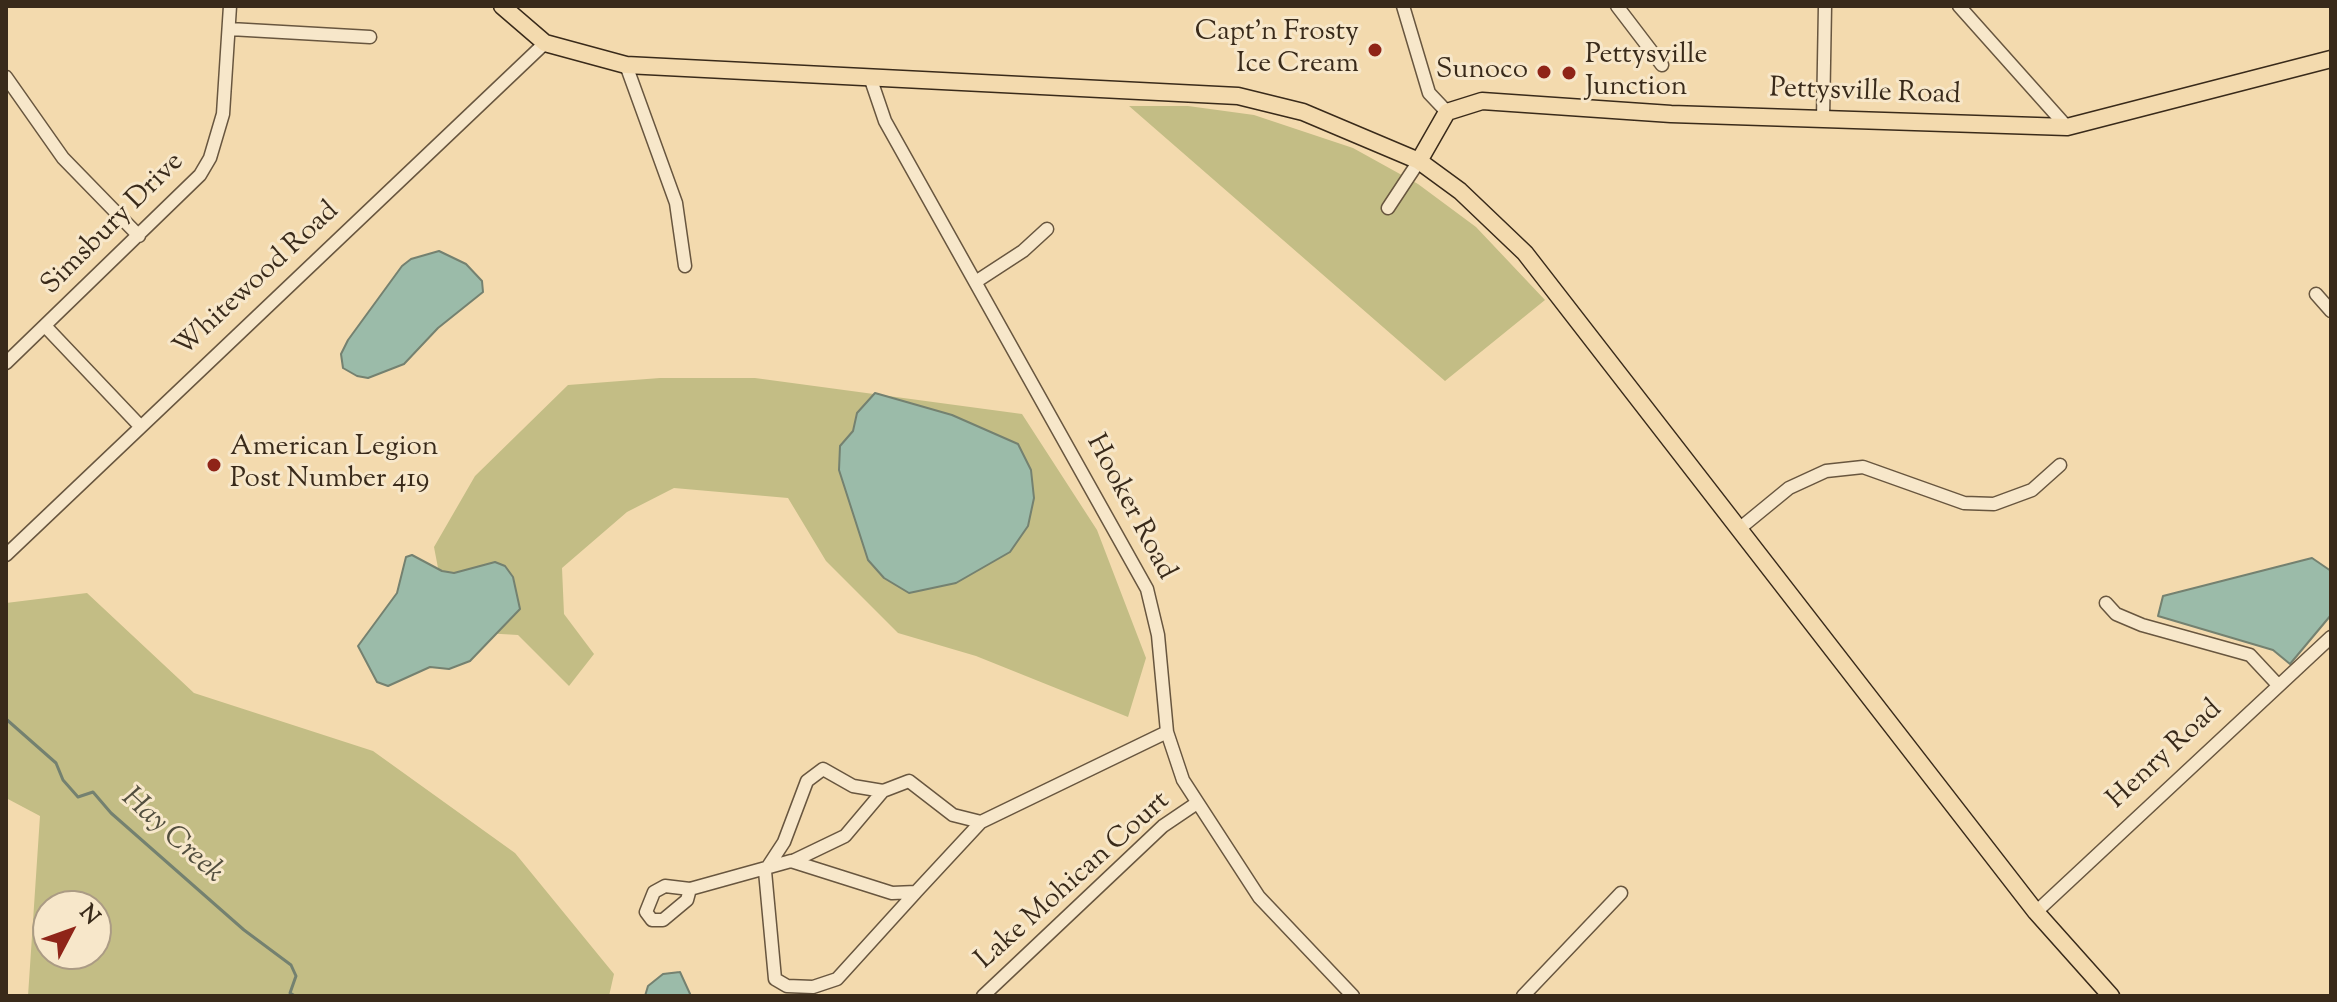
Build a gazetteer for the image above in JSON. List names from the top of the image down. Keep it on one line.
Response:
{"streets":{"main road":["Pettysville Road"],"street":["Simsbury Drive","Whitewood Road","Hooker Road","Henry Road","Lake Mohican Court"]},"crossings":[["Hooker Road","Lake Mohican Court"]],"water":["Hay Creek"],"places":["Capt'n Frosty Ice Cream","Sunoco","Pettysville Junction","American Legion Post Number 419"],"north":"top right"}
